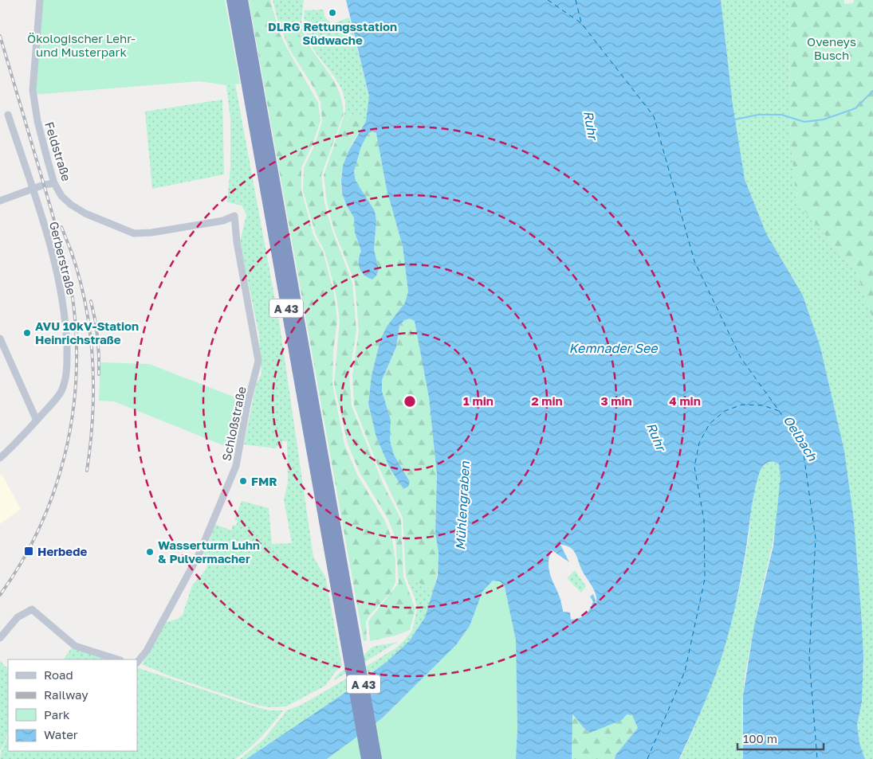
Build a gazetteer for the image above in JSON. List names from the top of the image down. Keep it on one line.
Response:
{"streets":{"highway":["A 43"],"street":["Feldstraße","Gerberstraße","Schloßstraße"]},"crossings":[["Feldstraße","Schloßstraße"]],"water":["Ruhr","Kemnader See","Oelbach","Mühlengraben"],"parks":["Ökologischer Lehr- und Musterpark","Oveneys Busch"],"places":{"other":["DLRG Rettungsstation Südwache","AVU 10kV-Station Heinrichstraße","FMR","Wasserturm Luhn & Pulvermacher"],"transit":["Herbede"]},"legend":["Road","Railway","Park","Water"],"scale_bar":"100 m","rings":["1 min","2 min","3 min","4 min"]}
